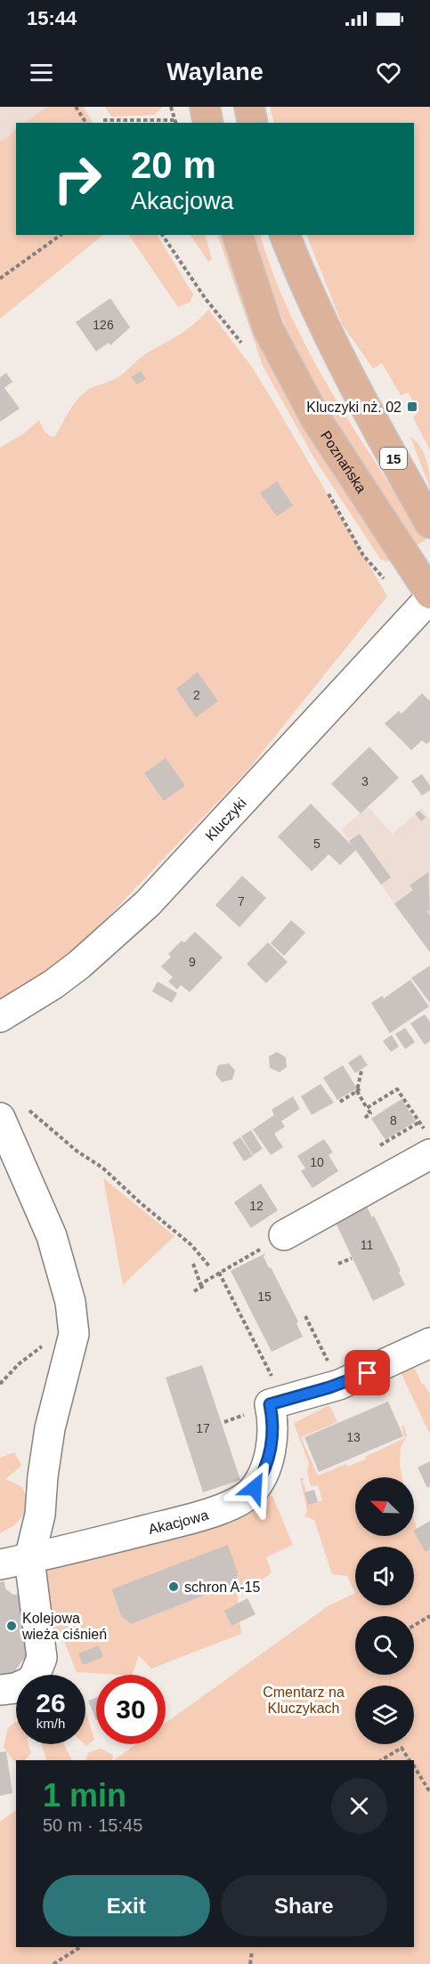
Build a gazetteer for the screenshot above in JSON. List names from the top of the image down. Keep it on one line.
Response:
{"streets":{"main road":["15","Poznańska"],"street":["Kluczyki","Akacjowa"]},"parks":["Cmentarz na Kluczykach"],"places":{"transit":["Kluczyki nż. 02"],"other":["schron A-15","Kolejowa wieża ciśnień"]},"house_numbers":["126","2","3","5","7","9","8","10","12","11","15","17","13"],"north":"top left","page":{"status":"15:44","header":"Waylane","turn":["20 m","Akacjowa"],"speed":"26 km/h","limit":"30","heading":["1 min","50 m · 15:45"],"buttons":["Exit","Share"]}}
